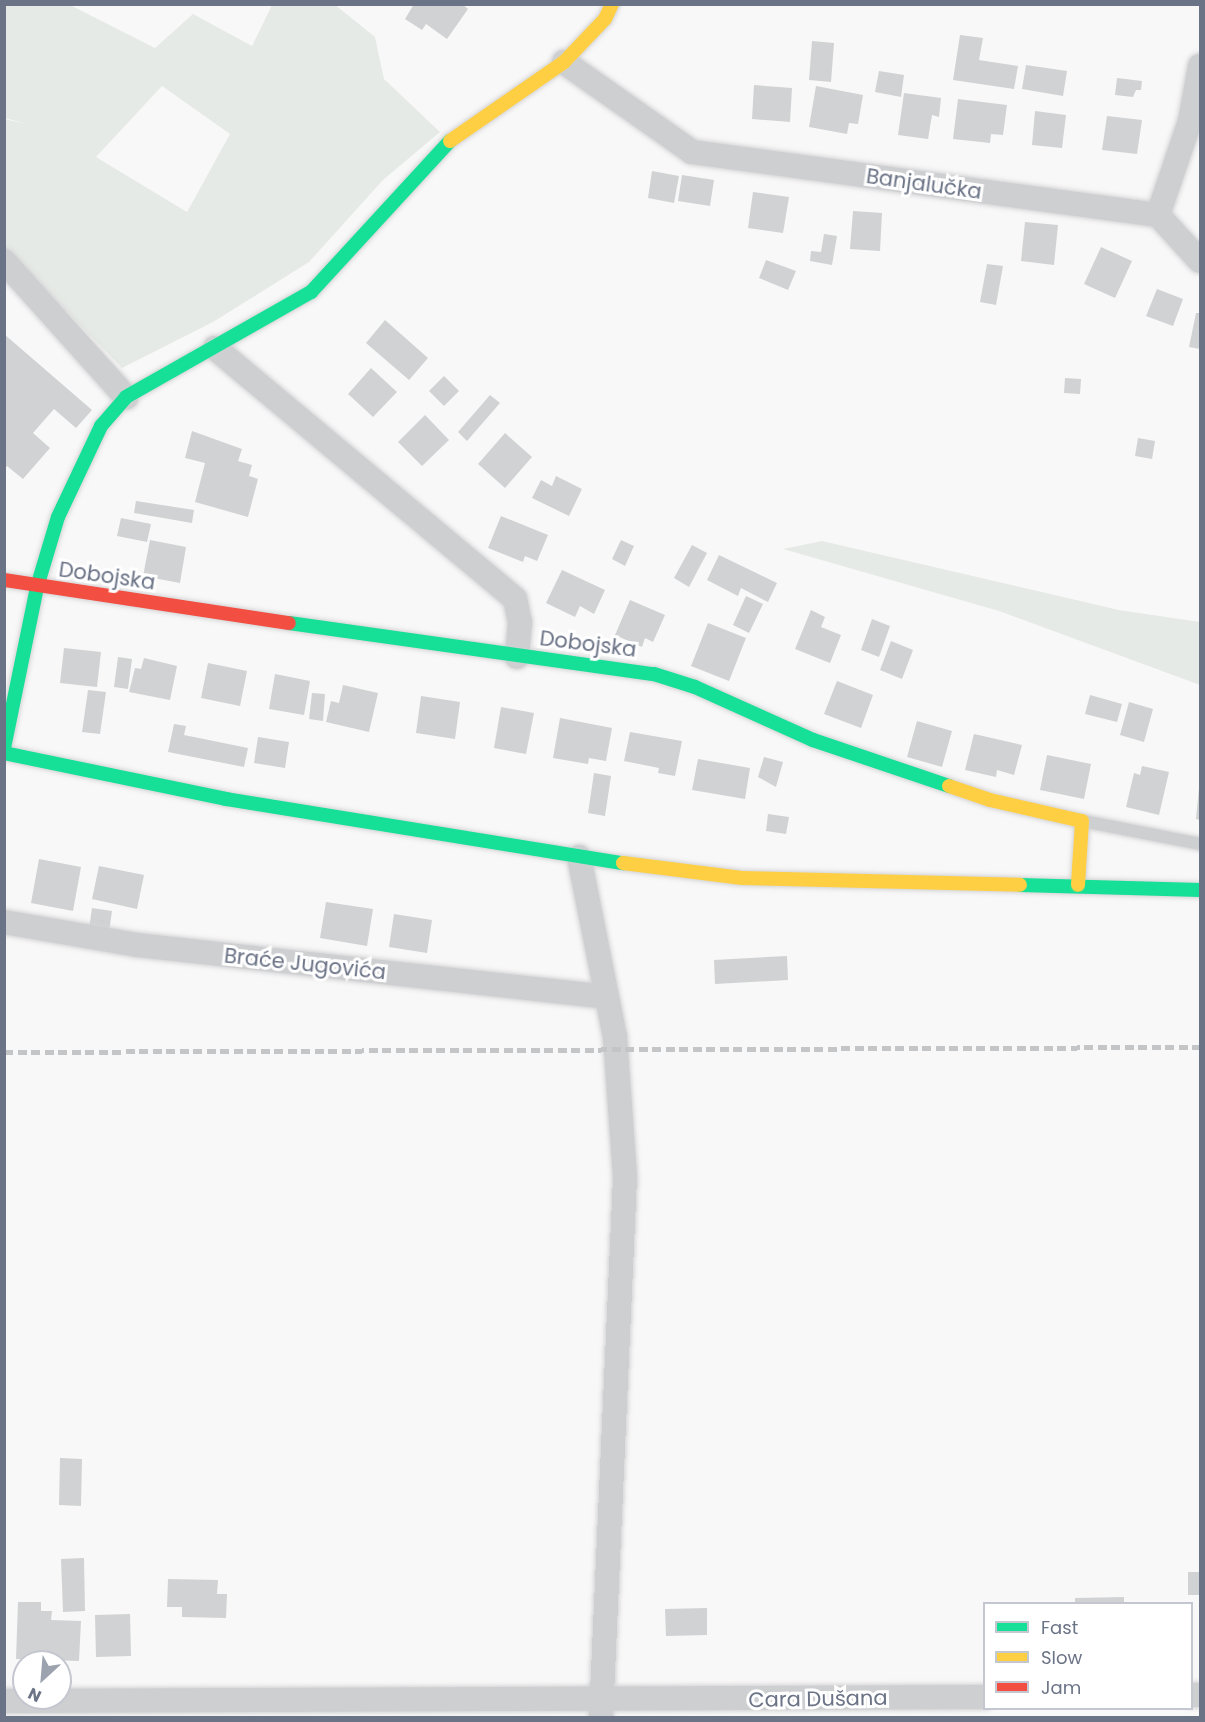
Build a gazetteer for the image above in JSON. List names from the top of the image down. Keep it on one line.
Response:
{"streets":{"street":["Banjalučka","Dobojska","Braće Jugovića","Cara Dušana"]},"legend":["Fast","Slow","Jam"],"north":"bottom left"}
